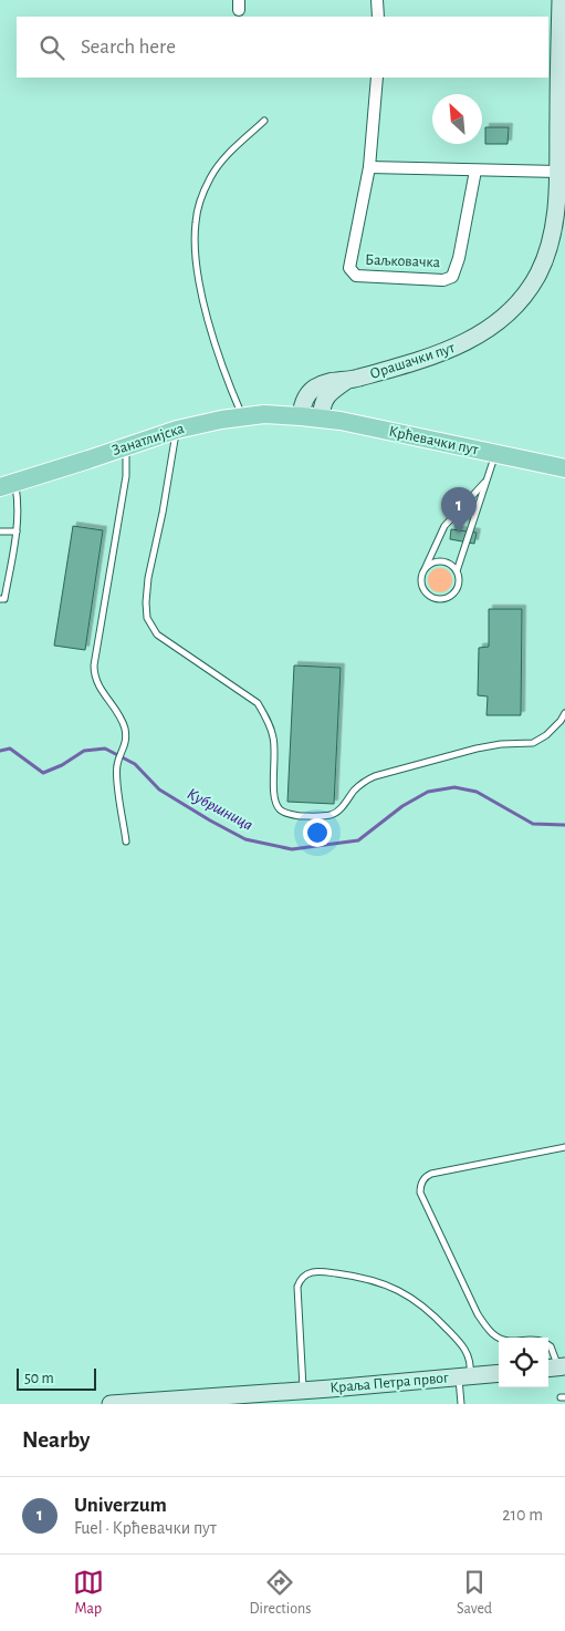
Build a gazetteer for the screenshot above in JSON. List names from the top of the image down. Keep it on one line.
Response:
{"streets":{"main road":["Орашачки пут","Занатлијска","Крћевачки пут","Краља Петра првог"],"street":["Баљковачка"]},"crossings":[["Орашачки пут","Занатлијска"],["Орашачки пут","Крћевачки пут"],["Занатлијска","Крћевачки пут"]],"water":["Кубршница"],"scale_bar":"50 m","north":"top left","page":{"search":"Search here","pins":"1","scale":"50 m","heading":"Nearby","list":[{"mark":"1","name":"Univerzum","note":"Fuel · Крћевачки пут","value":"210 m"}],"nav":["Map","Directions","Saved"]}}
